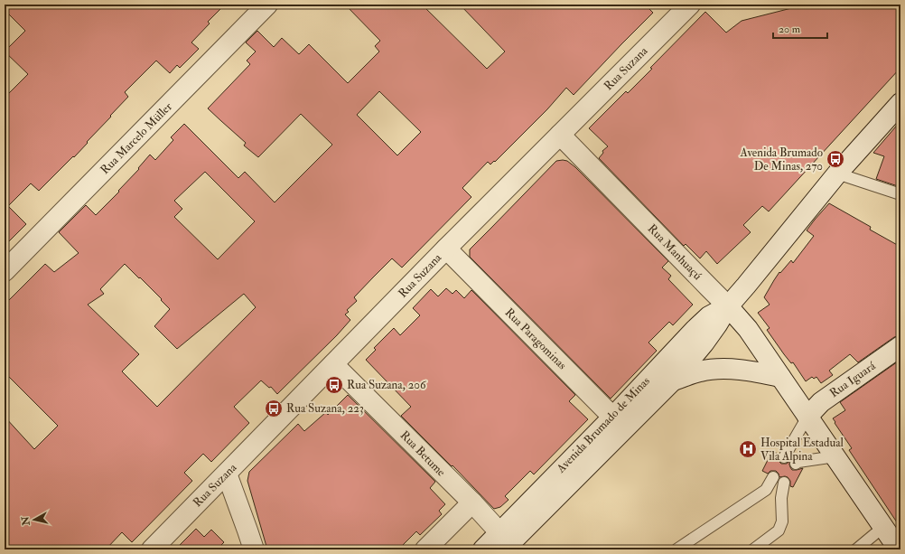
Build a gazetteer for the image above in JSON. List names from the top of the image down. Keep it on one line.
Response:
{"streets":{"street":["Rua Suzana","Rua Marcelo Müller","Rua Manhuaçú","Rua Paragominas","Rua Iguará","Avenida Brumado de Minas","Rua Betume"]},"crossings":[["Rua Suzana","Rua Manhuaçú"],["Rua Suzana","Rua Paragominas"],["Rua Suzana","Rua Betume"],["Rua Manhuaçú","Rua Iguará"],["Rua Manhuaçú","Avenida Brumado de Minas"],["Rua Paragominas","Avenida Brumado de Minas"],["Avenida Brumado de Minas","Rua Betume"]],"places":{"bus stop":["Avenida Brumado De Minas, 270","Rua Suzana, 206","Rua Suzana, 223"],"hospital":["Hospital Estadual Vila Alpina"]},"scale_bar":"20 m","north":"left"}
